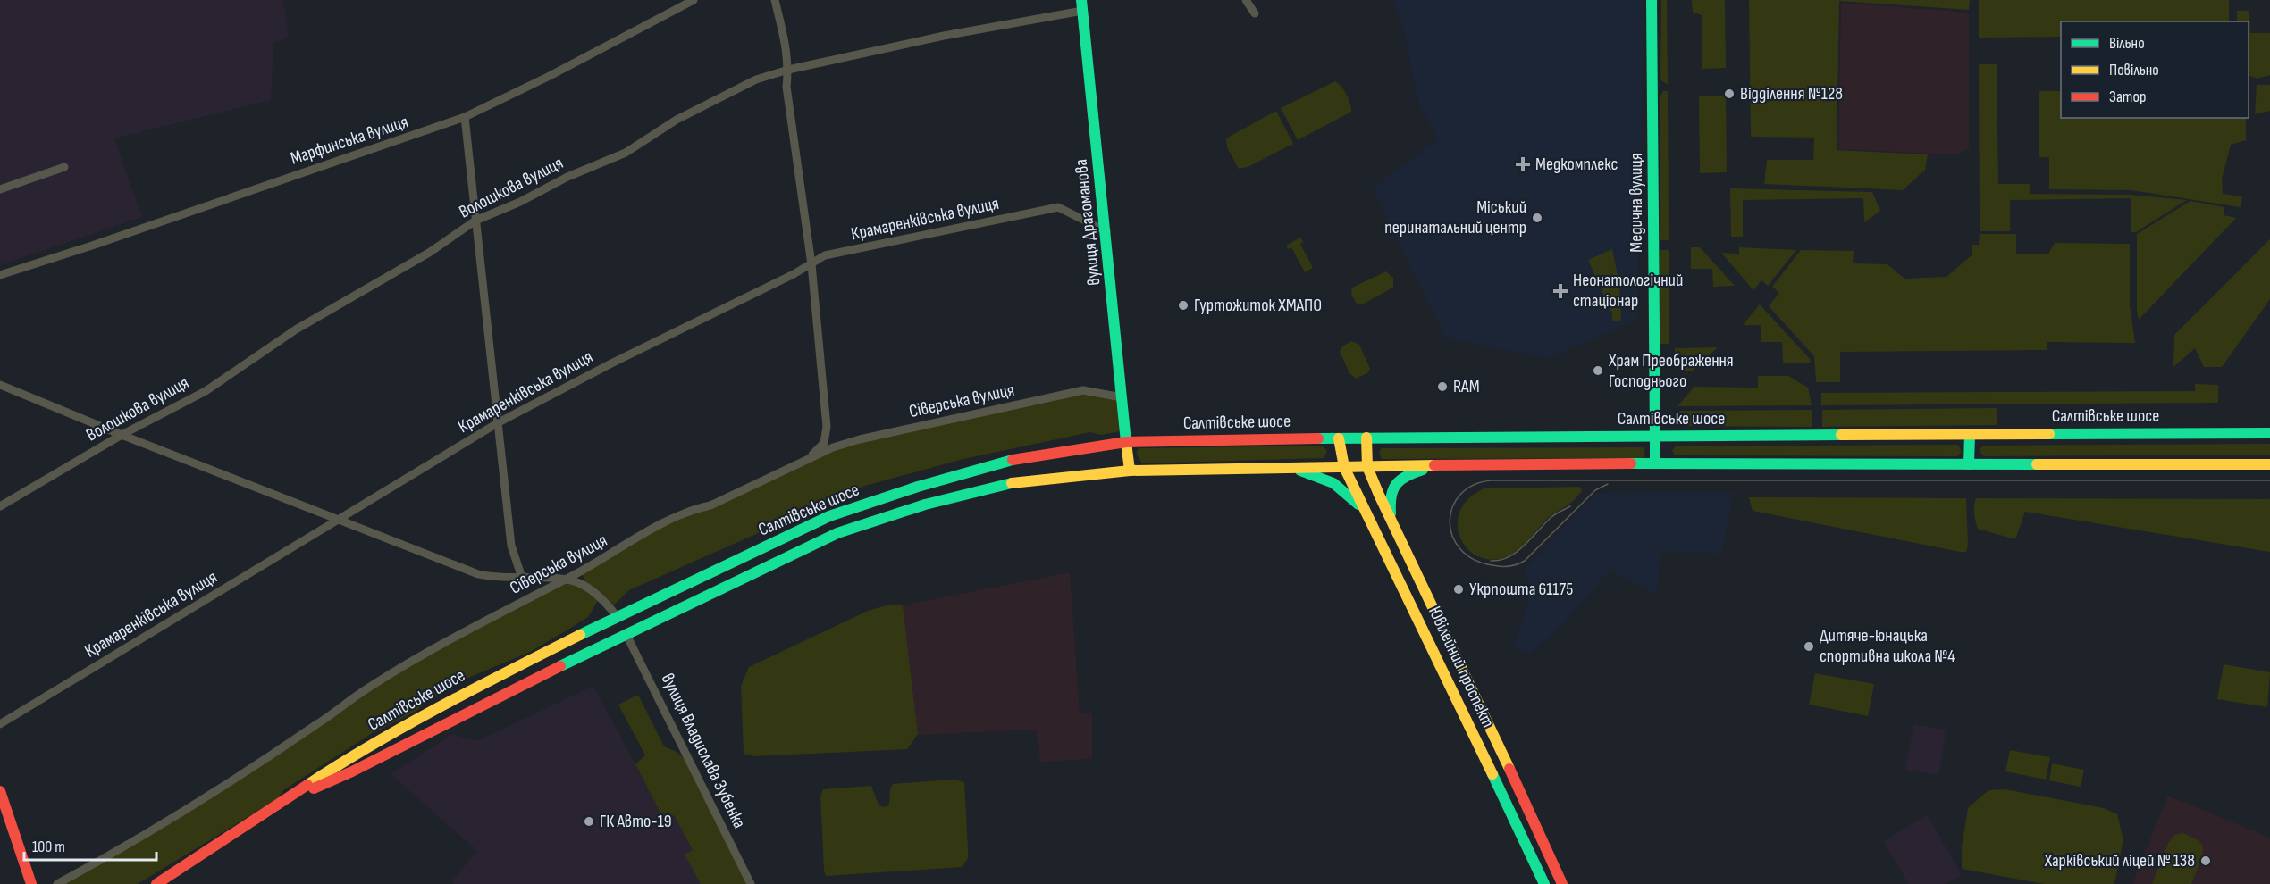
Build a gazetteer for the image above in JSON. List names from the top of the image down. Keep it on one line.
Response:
{"streets":{"main road":["Медична вулиця","вулиця Драгоманова","Салтівське шосе","Ювілейний проспект"],"street":["Марфинська вулиця","Волошкова вулиця","Крамаренківська вулиця","Сіверська вулиця","вулиця Владислава Зубенка"]},"crossings":[["Волошкова вулиця","вулиця Драгоманова"],["Медична вулиця","Салтівське шосе"],["Крамаренківська вулиця","вулиця Драгоманова"],["вулиця Драгоманова","Сіверська вулиця"],["вулиця Драгоманова","Салтівське шосе"],["Салтівське шосе","Ювілейний проспект"],["Салтівське шосе","вулиця Владислава Зубенка"]],"places":{"other":["Відділення №128","Міський перинатальний центр","Гуртожиток ХМАПО","Храм Преображення Господнього","RAM","Укрпошта 61175","Дитяче-юнацька спортивна школа №4","ГК Авто-19","Харківський ліцей № 138"],"health":["Медкомплекс","Неонатологічний стаціонар"]},"legend":["Вільно","Повільно","Затор"],"scale_bar":"100 m"}
